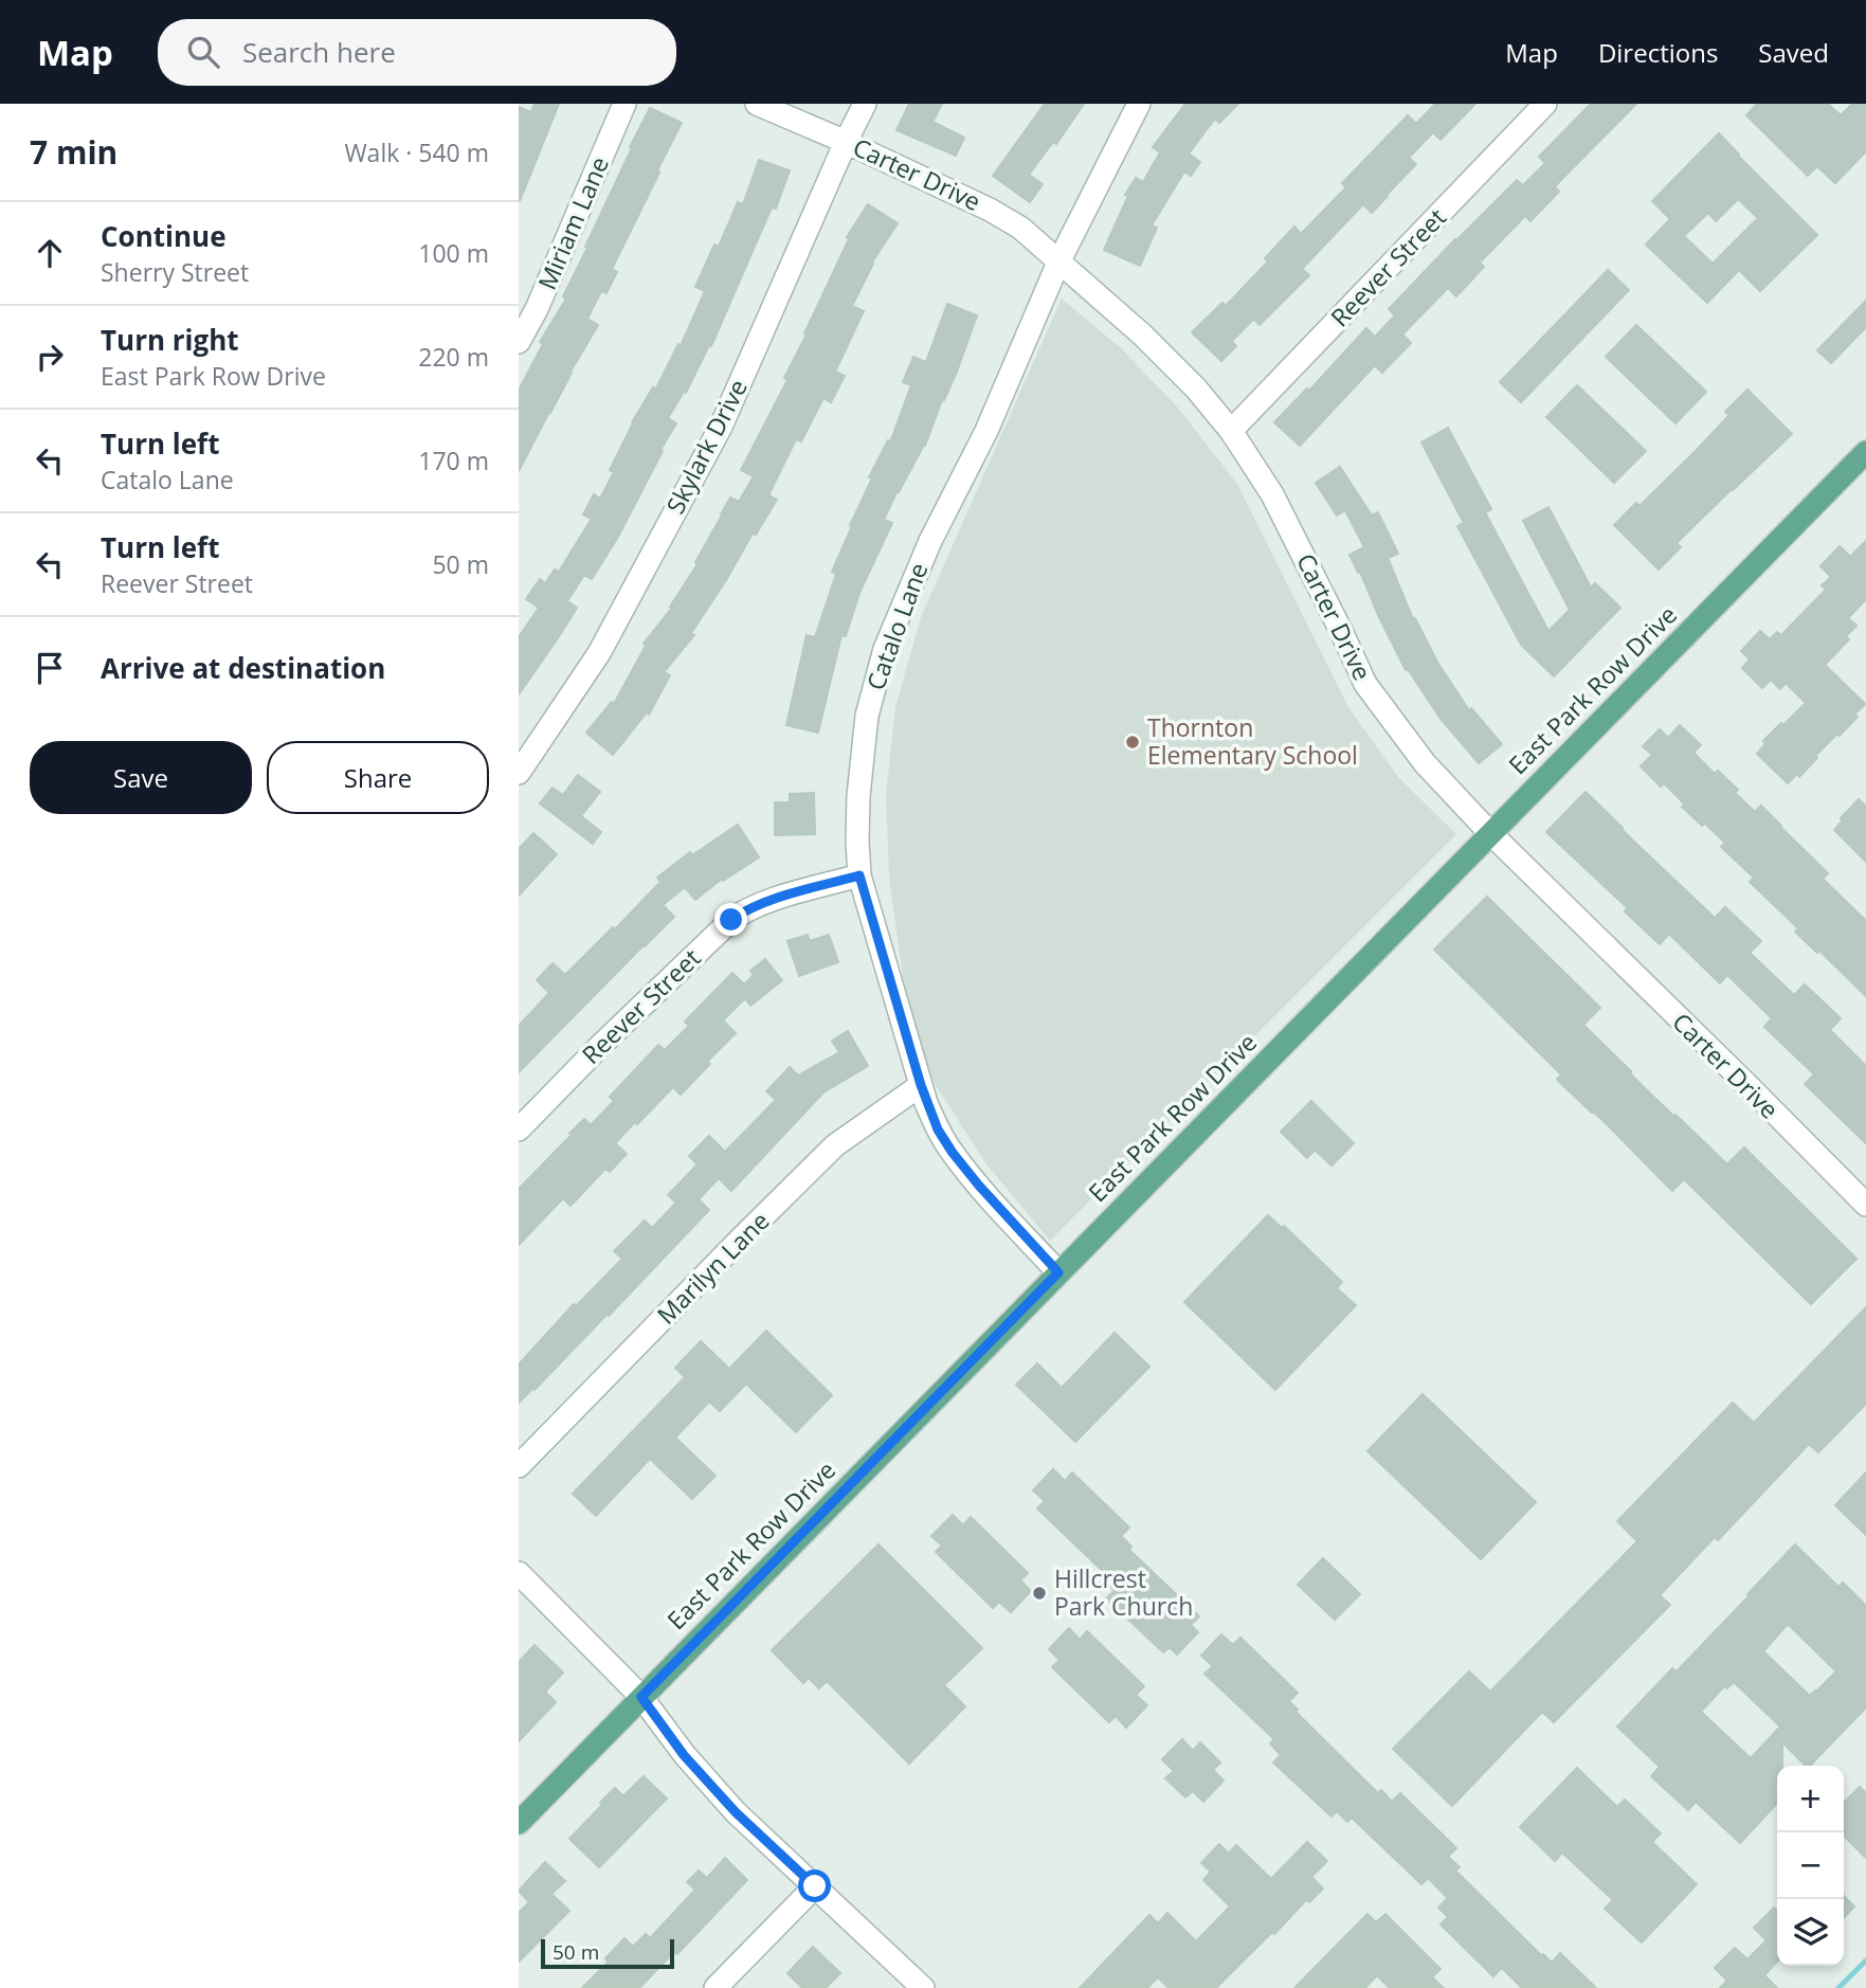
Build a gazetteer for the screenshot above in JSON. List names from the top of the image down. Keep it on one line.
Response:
{"streets":{"main road":["East Park Row Drive"],"street":["Carter Drive","Miriam Lane","Reever Street","Skylark Drive","Catalo Lane","Marilyn Lane"]},"crossings":[["Carter Drive","Reever Street"],["Carter Drive","Skylark Drive"],["Carter Drive","Catalo Lane"],["Carter Drive","East Park Row Drive"],["Reever Street","Catalo Lane"],["Catalo Lane","East Park Row Drive"],["Catalo Lane","Marilyn Lane"]],"places":["Thornton Elementary School","Hillcrest Park Church"],"scale_bar":"50 m","page":{"header":"Map","search":"Search here","nav":["Map","Directions","Saved"],"heading":["7 min","Walk · 540 m"],"list":[["Continue","Sherry Street","100 m"],["Turn right","East Park Row Drive","220 m"],["Turn left","Catalo Lane","170 m"],["Turn left","Reever Street","50 m"],"Arrive at destination"],"buttons":["Save","Share"],"map_buttons":["+","−"],"scale":"50 m"}}
